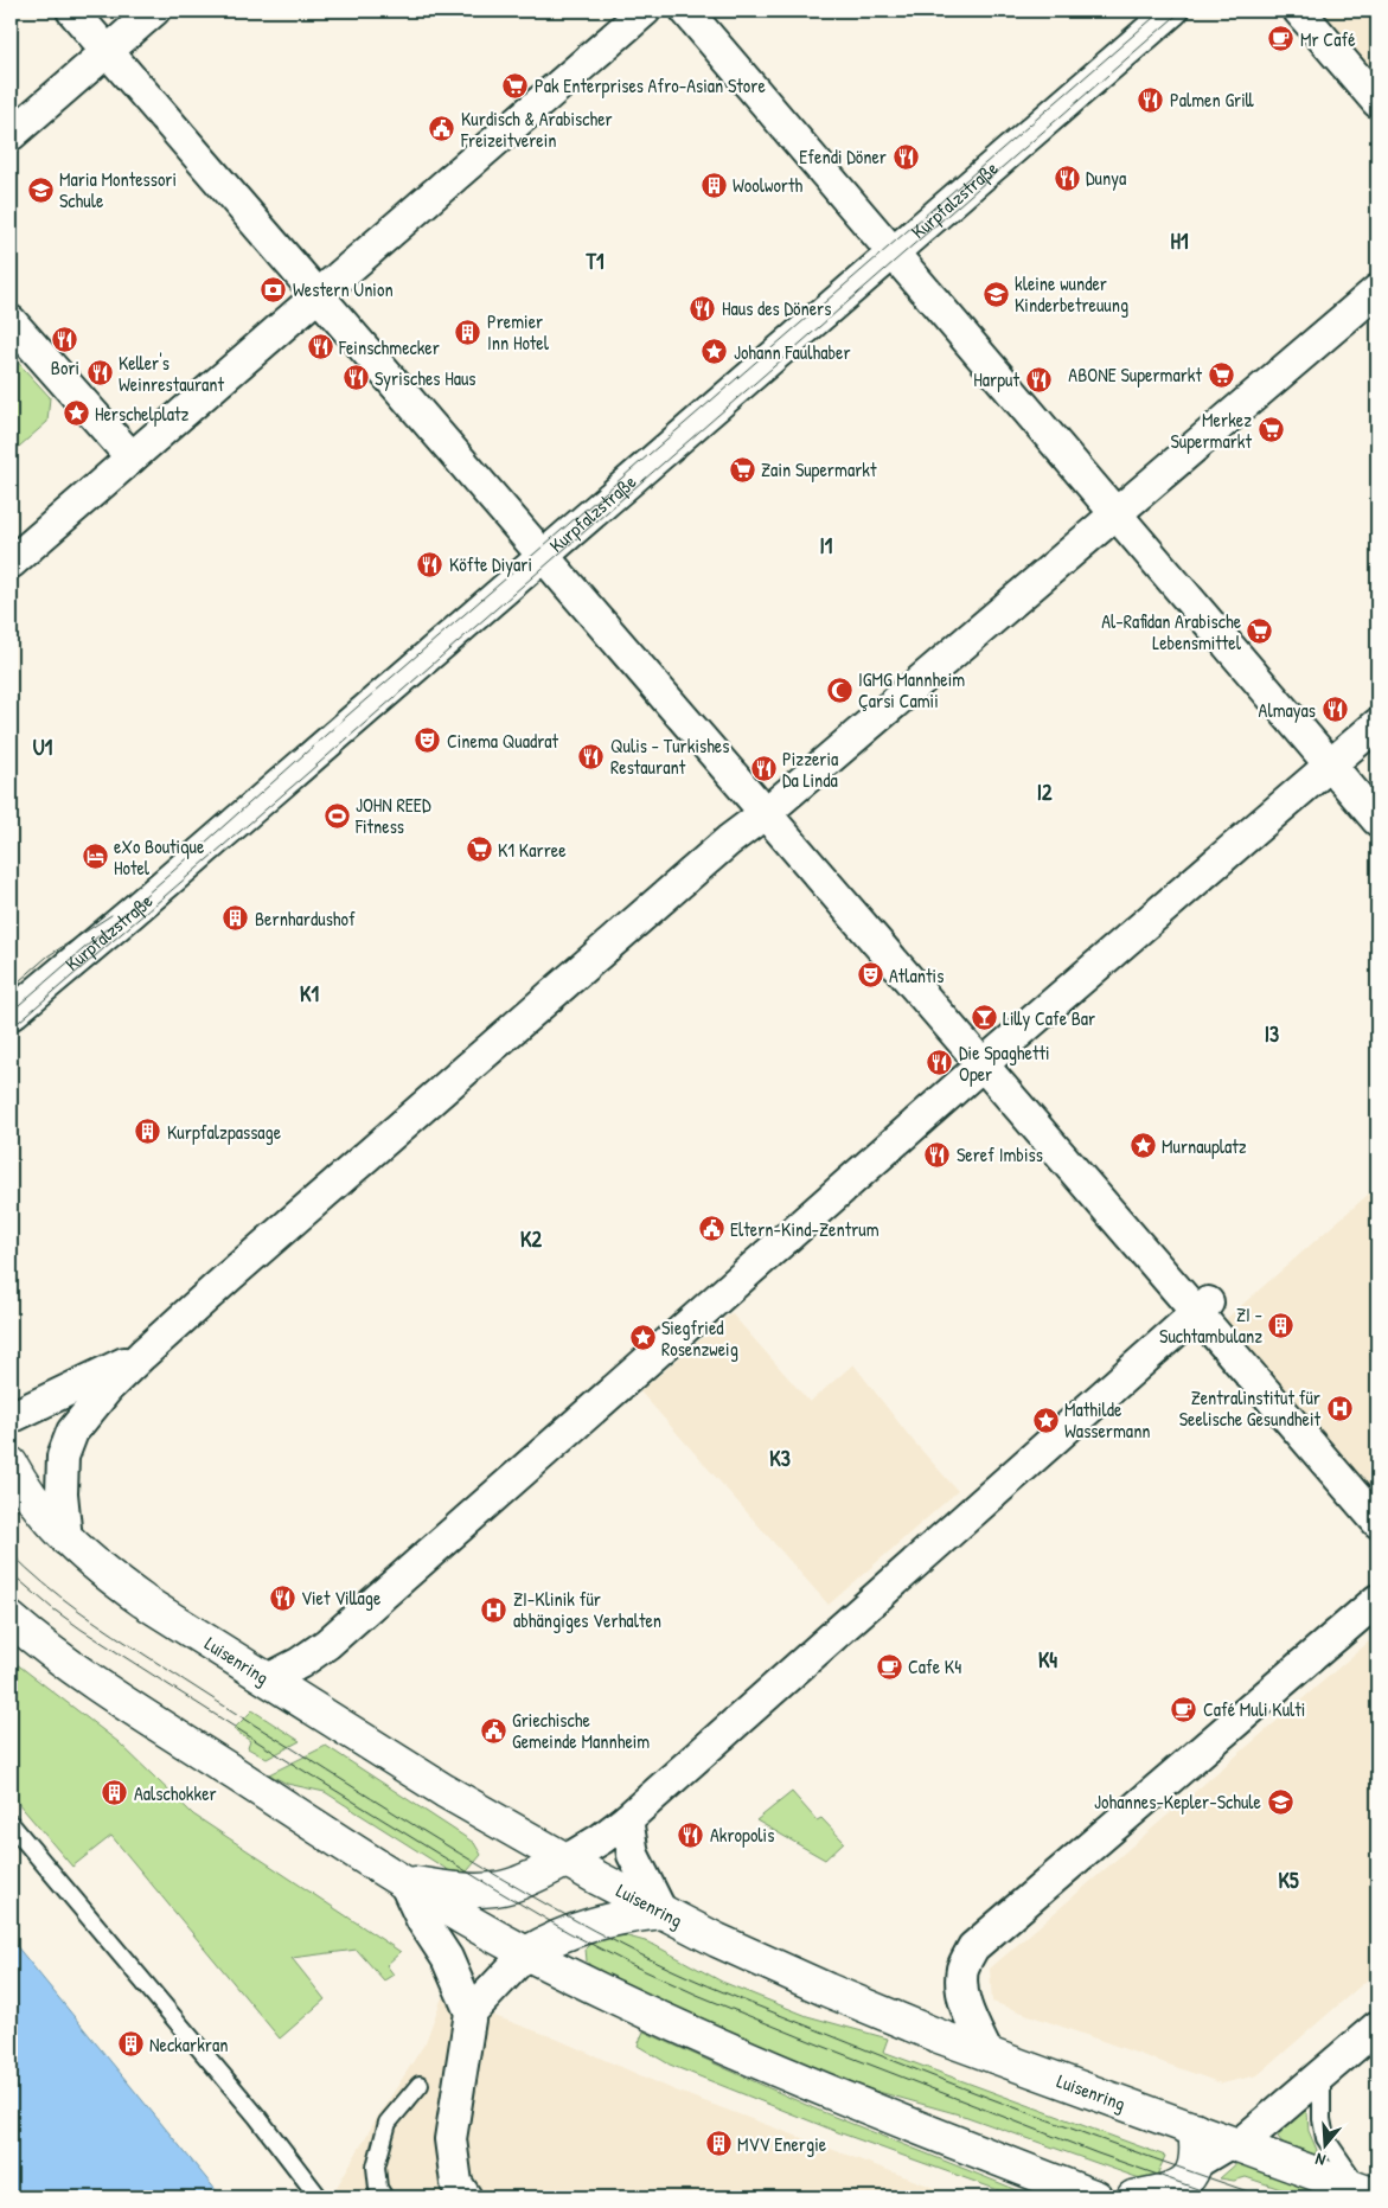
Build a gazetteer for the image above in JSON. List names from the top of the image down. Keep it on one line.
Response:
{"streets":{"main road":["Luisenring"],"street":["Kurpfalzstraße"]},"districts":["H1","T1","I1","U1","I2","K1","I3","K2","K3","K4","K5"],"places":{"cafe":["Mr Café","Cafe K4","Café Muli Kulti"],"supermarket":["Pak Enterprises Afro-Asian Store","ABONE Supermarkt","Merkez Supermarkt","Zain Supermarkt","Al-Rafidan Arabische Lebensmittel","K1 Karree"],"restaurant":["Palmen Grill","Efendi Döner","Dunya","Haus des Döners","Bori","Feinschmecker","Keller's Weinrestaurant","Syrisches Haus","Harput","Köfte Diyari","Almayas","Qulis - Turkishes Restaurant","Pizzeria Da Linda","Die Spaghetti Oper","Seref Imbiss","Viet Village","Akropolis"],"public building":["Kurdisch & Arabischer Freizeitverein","Eltern-Kind-Zentrum","Griechische Gemeinde Mannheim"],"building":["Woolworth","Premier Inn Hotel","Bernhardushof","Kurpfalzpassage","ZI - Suchtambulanz","Aalschokker","Neckarkran","MVV Energie"],"school or university":["Maria Montessori Schule","kleine wunder Kinderbetreuung","Johannes-Kepler-Schule"],"bank":["Western Union"],"place":["Johann Faulhaber","Herschelplatz","Murnauplatz","Siegfried Rosenzweig","Mathilde Wassermann"],"mosque":["IGMG Mannheim Çarsi Camii"],"theatre":["Cinema Quadrat","Atlantis"],"sports":["JOHN REED Fitness"],"hotel":["eXo Boutique Hotel"],"bar":["Lilly Cafe Bar"],"hospital":["Zentralinstitut für Seelische Gesundheit","ZI-Klinik für abhängiges Verhalten"]},"north":"bottom"}
